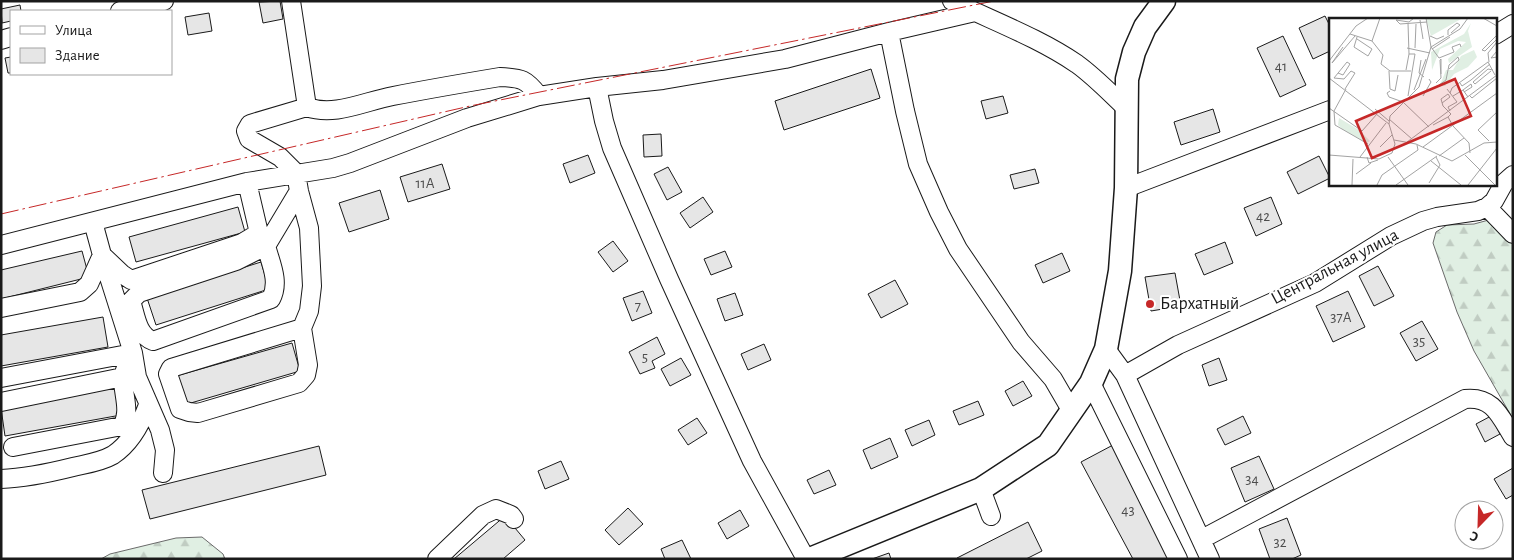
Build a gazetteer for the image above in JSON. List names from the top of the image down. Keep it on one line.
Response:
{"streets":{"street":["Центральная улица"]},"places":["Бархатный"],"house_numbers":["41","11А","42","7","37А","35","5","34","43","32"],"legend":["Улица","Здание"],"north":"bottom left"}
